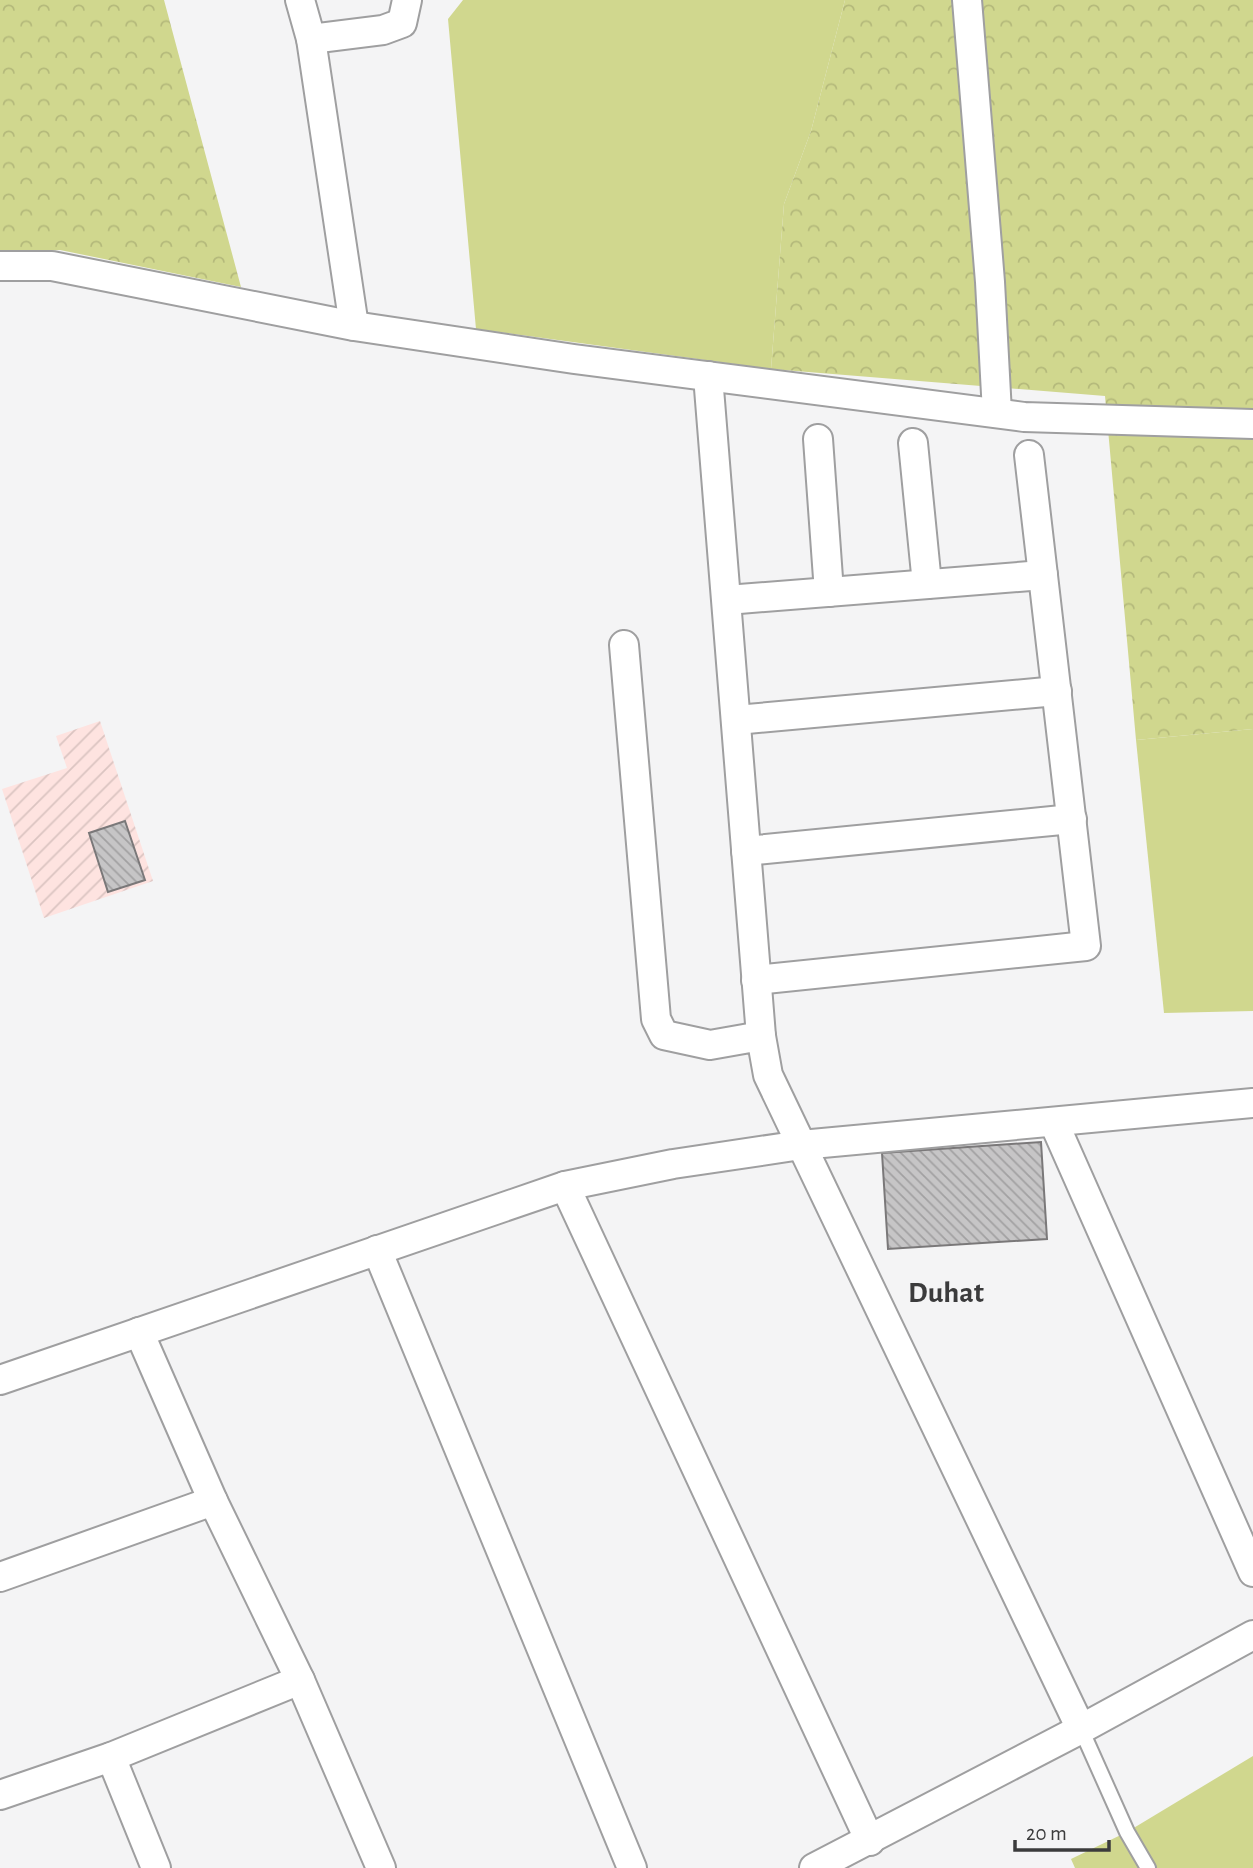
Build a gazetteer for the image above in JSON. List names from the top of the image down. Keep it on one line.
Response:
{"districts":["Duhat"],"scale_bar":"20 m"}
